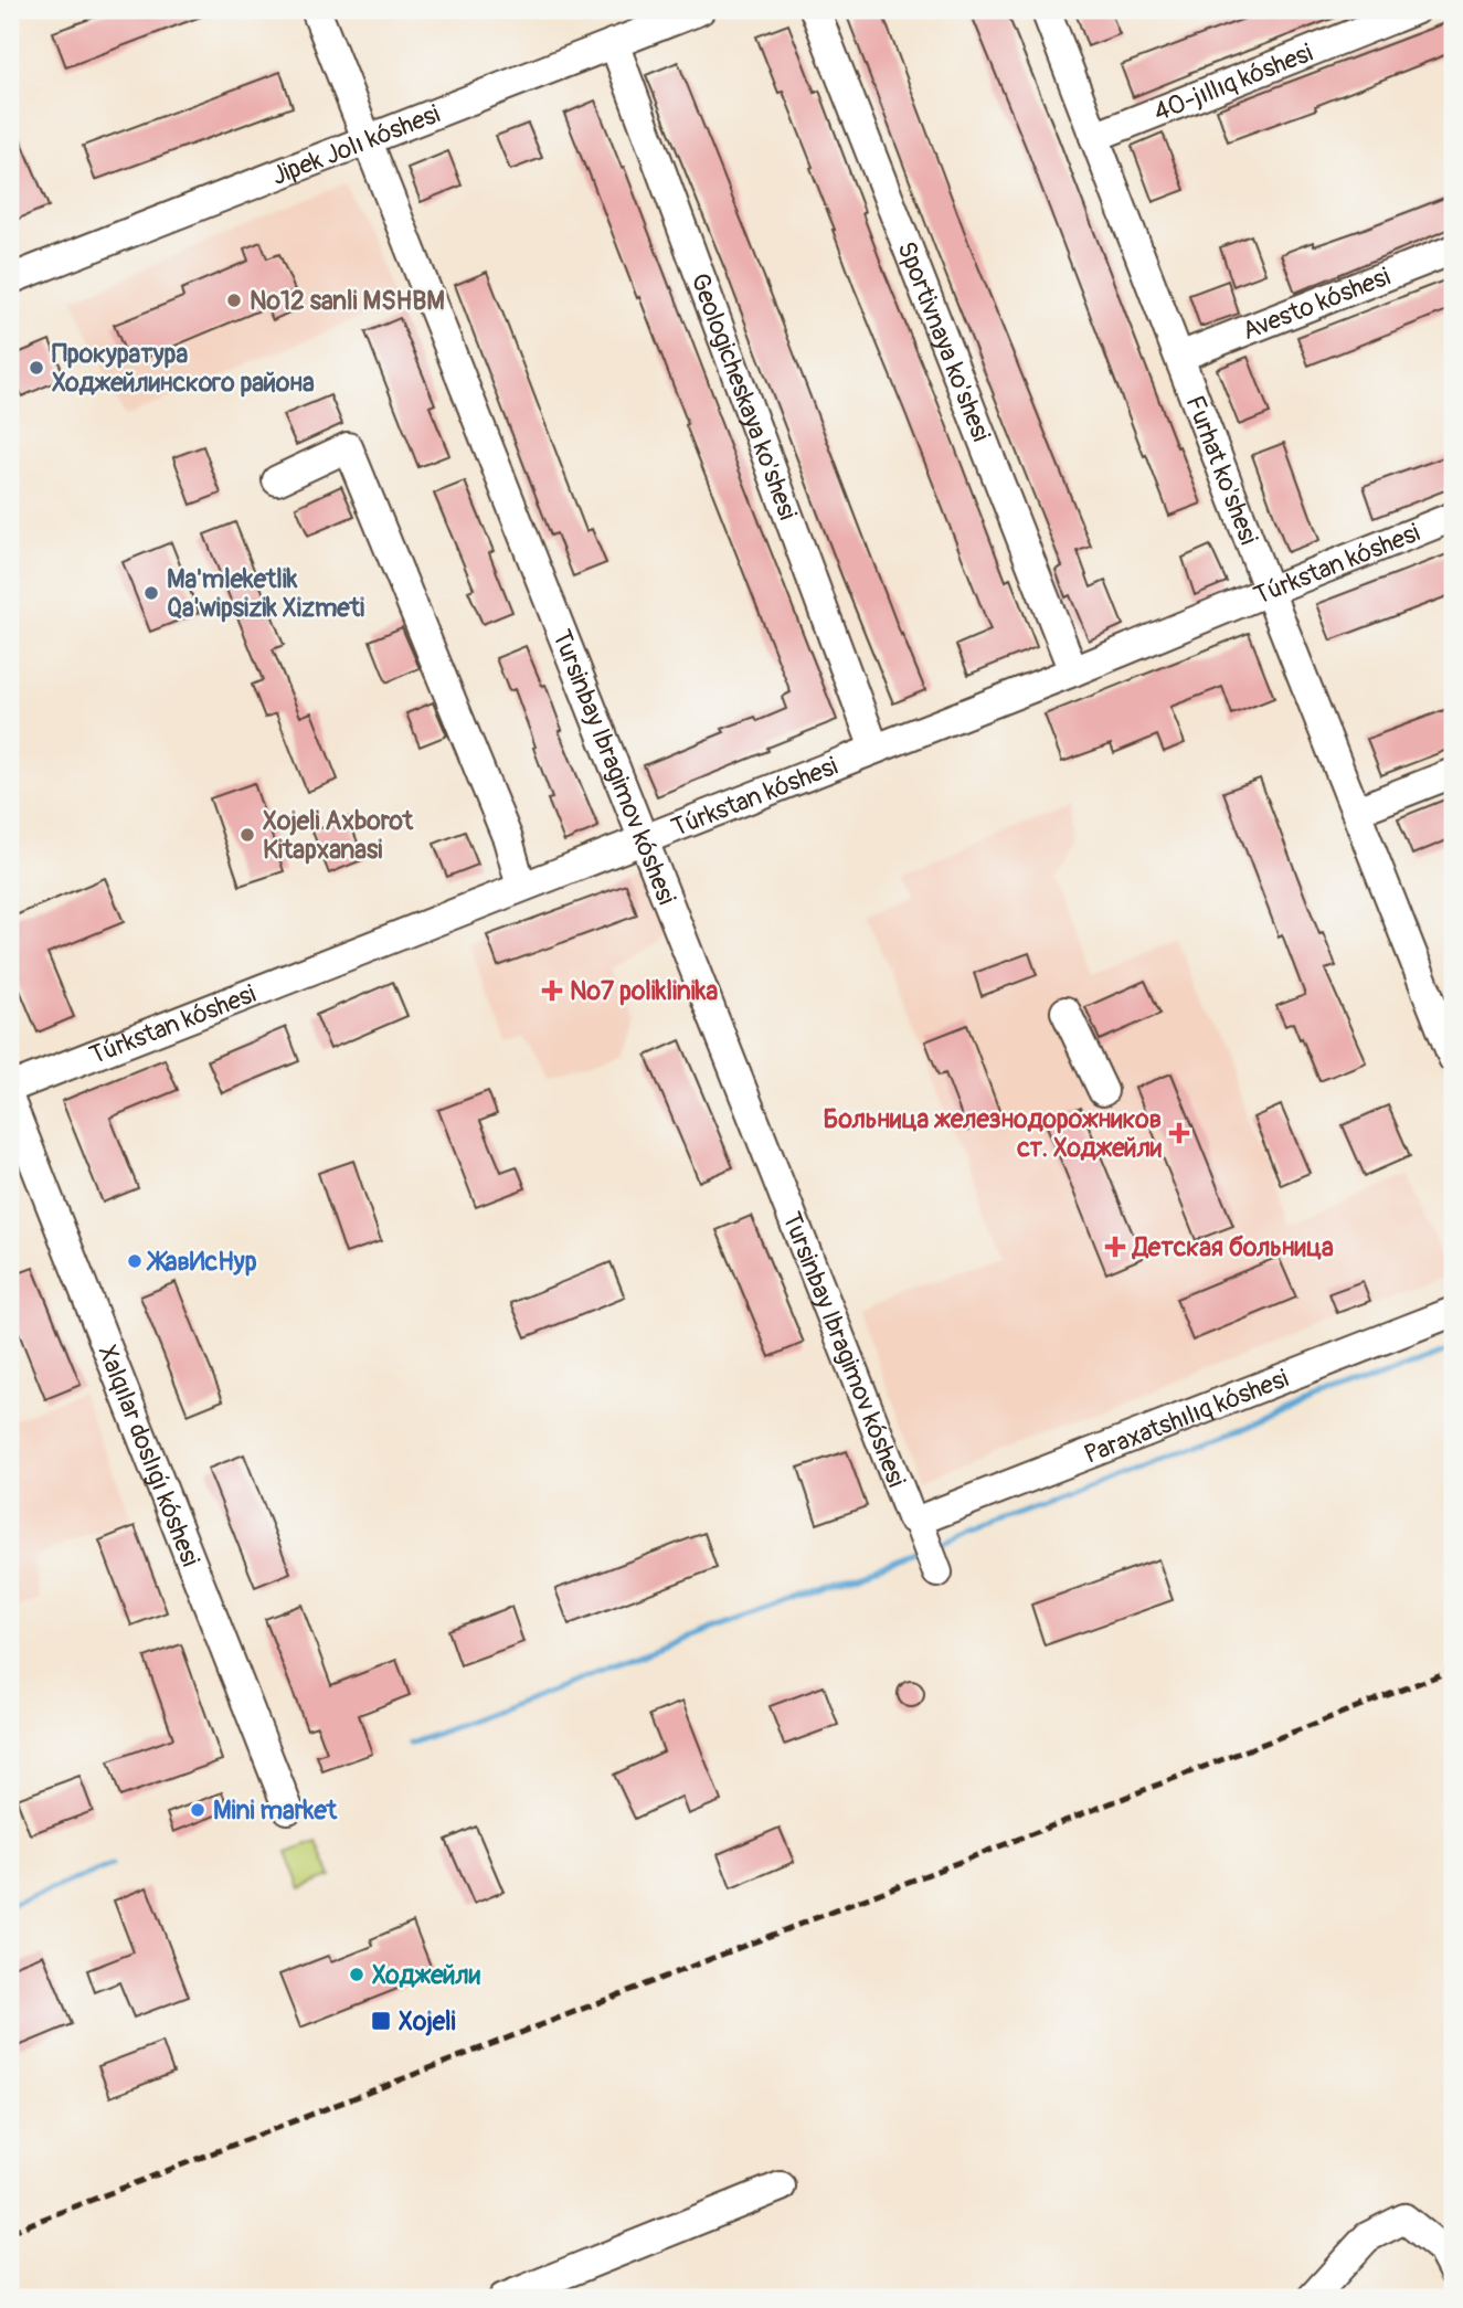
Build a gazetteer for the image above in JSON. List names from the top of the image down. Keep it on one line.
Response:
{"streets":{"street":["40-jıllıq kóshesi","Jipek Jolı kóshesi","Avesto kóshesi","Sportivnaya ko'shesi","Geologicheskaya ko'shesi","Furhat ko'shesi","Túrkstan kóshesi","Tursinbay Ibragimov kóshesi","Paraxatshılıq kóshesi","Xalqılar doslıǵı kóshesi"]},"crossings":[["40-jıllıq kóshesi","Furhat ko'shesi"],["Jipek Jolı kóshesi","Geologicheskaya ko'shesi"],["Jipek Jolı kóshesi","Tursinbay Ibragimov kóshesi"],["Avesto kóshesi","Furhat ko'shesi"],["Sportivnaya ko'shesi","Túrkstan kóshesi"],["Geologicheskaya ko'shesi","Túrkstan kóshesi"],["Furhat ko'shesi","Túrkstan kóshesi"],["Túrkstan kóshesi","Tursinbay Ibragimov kóshesi"],["Tursinbay Ibragimov kóshesi","Paraxatshılıq kóshesi"]],"places":{"other":["№12 sanli MSHBM","Прокуратура Ходжейлинского района","Ma'mleketlik Qa'wipsizik Xizmeti","Xojeli Axborot Kitapxanasi","ЖавИсНур","Mini market","Ходжейли"],"health":["№7 poliklinika","Больница железнодорожников ст. Ходжейли","Детская больница"],"transit":["Xojeli"]}}
